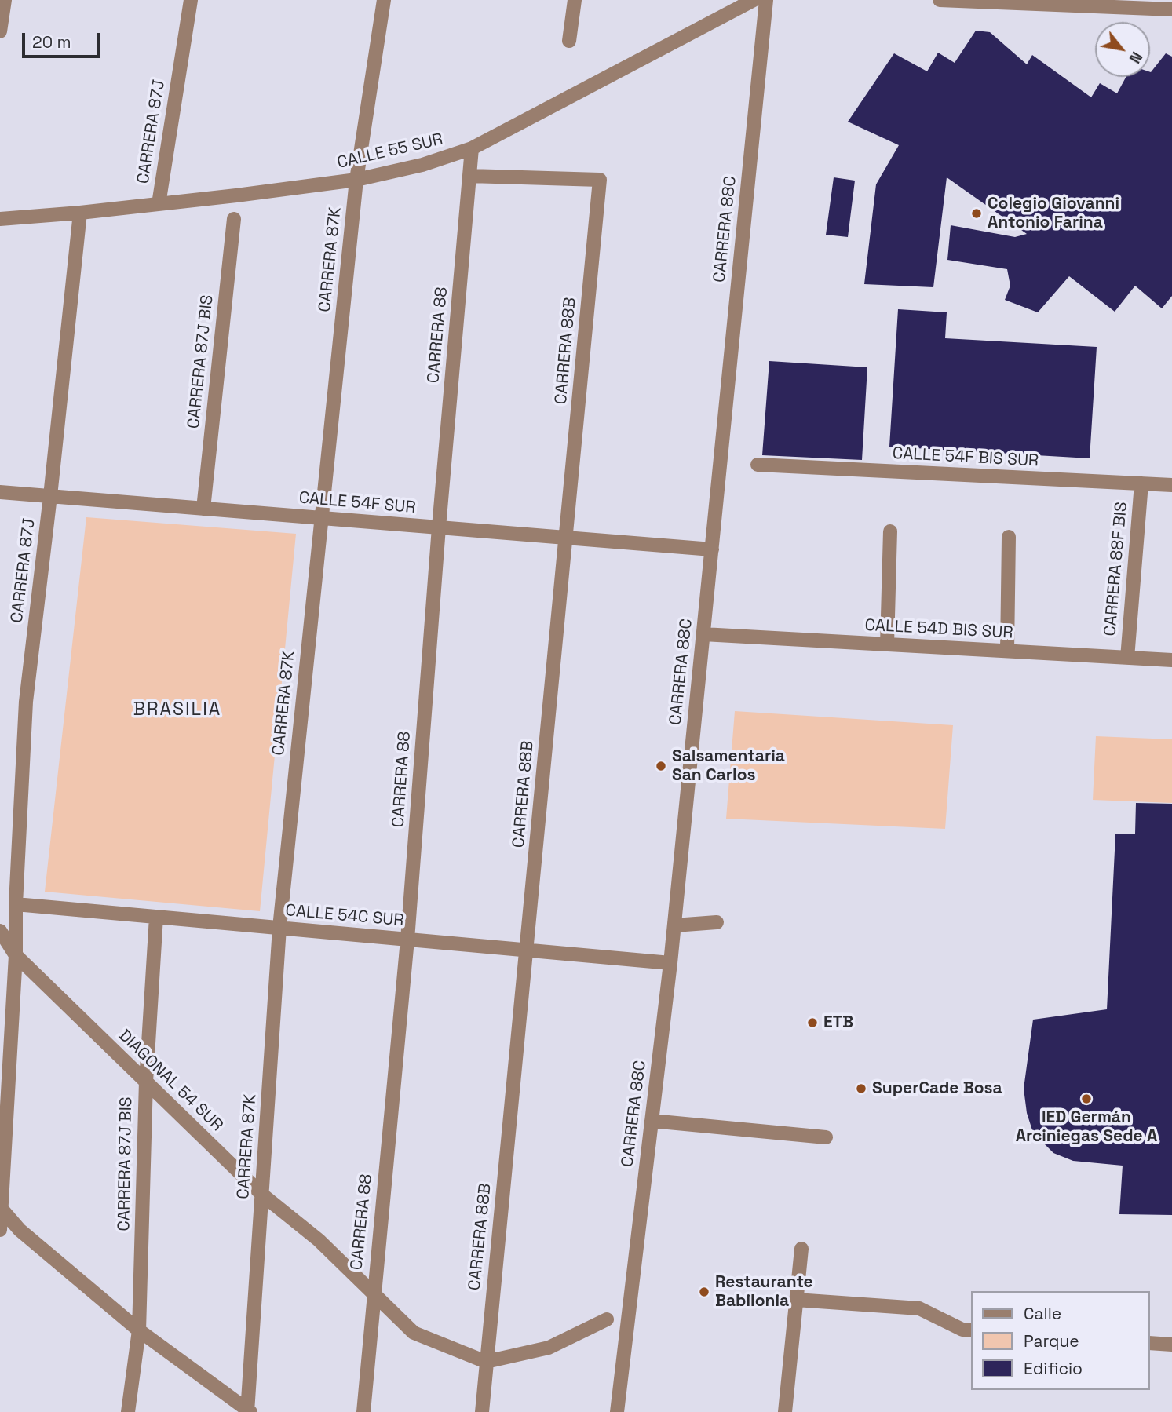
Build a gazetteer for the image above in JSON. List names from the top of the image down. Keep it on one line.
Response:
{"streets":{"street":["CARRERA 87J","CALLE 55 SUR","CARRERA 88C","CARRERA 87K","CARRERA 88","CARRERA 88B","CARRERA 87J BIS","CALLE 54F BIS SUR","CALLE 54F SUR","CARRERA 88F BIS","CALLE 54D BIS SUR","CALLE 54C SUR","DIAGONAL 54 SUR"]},"crossings":[["CARRERA 87J","CALLE 55 SUR"],["CARRERA 87J","CALLE 54F SUR"],["CARRERA 87J","CALLE 54C SUR"],["CARRERA 87J","DIAGONAL 54 SUR"],["CALLE 55 SUR","CARRERA 87K"],["CALLE 55 SUR","CARRERA 88"],["CARRERA 88C","CALLE 54F SUR"],["CARRERA 88C","CALLE 54D BIS SUR"],["CARRERA 88C","CALLE 54C SUR"],["CARRERA 87K","CALLE 54F SUR"],["CARRERA 87K","CALLE 54C SUR"],["CARRERA 87K","DIAGONAL 54 SUR"],["CARRERA 88","CARRERA 88B"],["CARRERA 88","CALLE 54F SUR"],["CARRERA 88","CALLE 54C SUR"],["CARRERA 88","DIAGONAL 54 SUR"],["CARRERA 88B","CALLE 54F SUR"],["CARRERA 88B","CALLE 54C SUR"],["CARRERA 88B","DIAGONAL 54 SUR"],["CARRERA 87J BIS","CALLE 54F SUR"],["CARRERA 87J BIS","CALLE 54C SUR"],["CARRERA 87J BIS","DIAGONAL 54 SUR"],["CALLE 54F BIS SUR","CARRERA 88F BIS"],["CARRERA 88F BIS","CALLE 54D BIS SUR"]],"districts":["BRASILIA"],"places":["Colegio Giovanni Antonio Farina","Salsamentaria San Carlos","ETB","SuperCade Bosa","IED Germán Arciniegas Sede A","Restaurante Babilonia"],"legend":["Calle","Parque","Edificio"],"scale_bar":"20 m","north":"bottom right"}
